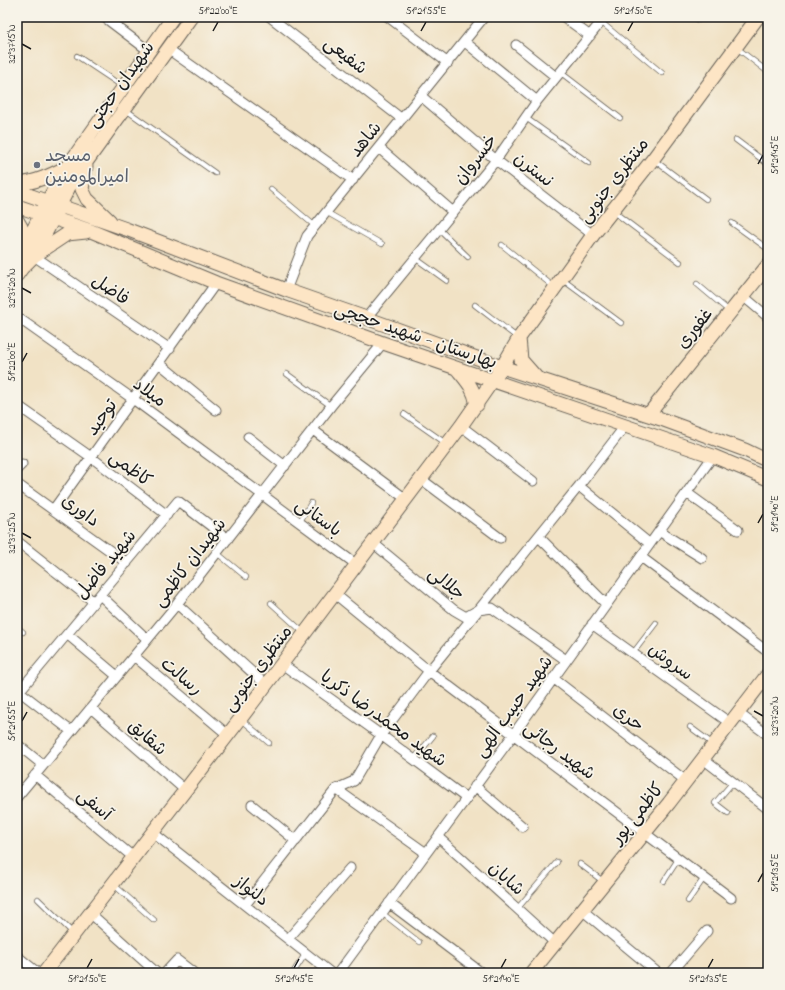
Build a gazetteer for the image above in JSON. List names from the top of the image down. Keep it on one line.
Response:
{"streets":{"main road":["شهیدان حجتی","منتظری جنوبی","غفوری","بهارستان - شهید حججی","کاظمی پور"],"street":["شفیعی","شاهد","خسروان","نسترن","فاضل","میلاد","توحید","کاظمی","داوری","باستانی","شهیدان کاظمی","شهید فاضل","جلالی","سروش","رسالت","شهید حبیب الهی","حری","شهید محمدرضا ذکریا","شقایق","شهید رجائی","آسفی","شایان","دلنواز"]},"crossings":[["شفیعی","شاهد"],["شهیدان حجتی","فاضل"],["شهیدان حجتی","بهارستان - شهید حججی"],["شاهد","نسترن"],["شاهد","بهارستان - شهید حججی"],["خسروان","نسترن"],["خسروان","بهارستان - شهید حججی"],["نسترن","منتظری جنوبی"],["منتظری جنوبی","بهارستان - شهید حججی"],["منتظری جنوبی","باستانی"],["منتظری جنوبی","جلالی"],["منتظری جنوبی","رسالت"],["منتظری جنوبی","شهید محمدرضا ذکریا"],["منتظری جنوبی","شقایق"],["منتظری جنوبی","شهید رجائی"],["منتظری جنوبی","آسفی"],["منتظری جنوبی","دلنواز"],["فاضل","توحید"],["غفوری","بهارستان - شهید حججی"],["بهارستان - شهید حججی","توحید"],["بهارستان - شهید حججی","شهیدان کاظمی"],["بهارستان - شهید حججی","شهید حبیب الهی"],["میلاد","توحید"],["میلاد","باستانی"],["میلاد","شهیدان کاظمی"],["توحید","کاظمی"],["توحید","داوری"],["کاظمی","شهید فاضل"],["داوری","شهید فاضل"],["باستانی","شهیدان کاظمی"],["شهیدان کاظمی","شهید فاضل"],["شهیدان کاظمی","رسالت"],["شهیدان کاظمی","شقایق"],["شهیدان کاظمی","آسفی"],["جلالی","شهید حبیب الهی"],["سروش","شهید حبیب الهی"],["سروش","کاظمی پور"],["شهید حبیب الهی","حری"],["شهید حبیب الهی","شهید محمدرضا ذکریا"],["شهید حبیب الهی","شهید رجائی"],["شهید حبیب الهی","شایان"],["حری","کاظمی پور"],["شهید رجائی","کاظمی پور"],["کاظمی پور","شایان"]],"places":["مسجد امیرالمومنین"],"coordinates":["51°22'00\"E","51°21'55\"E","51°21'50\"E","32°37'15\"N","51°21'45\"E","32°37'20\"N","51°21'40\"E","32°37'25\"N","51°21'35\"E"]}
